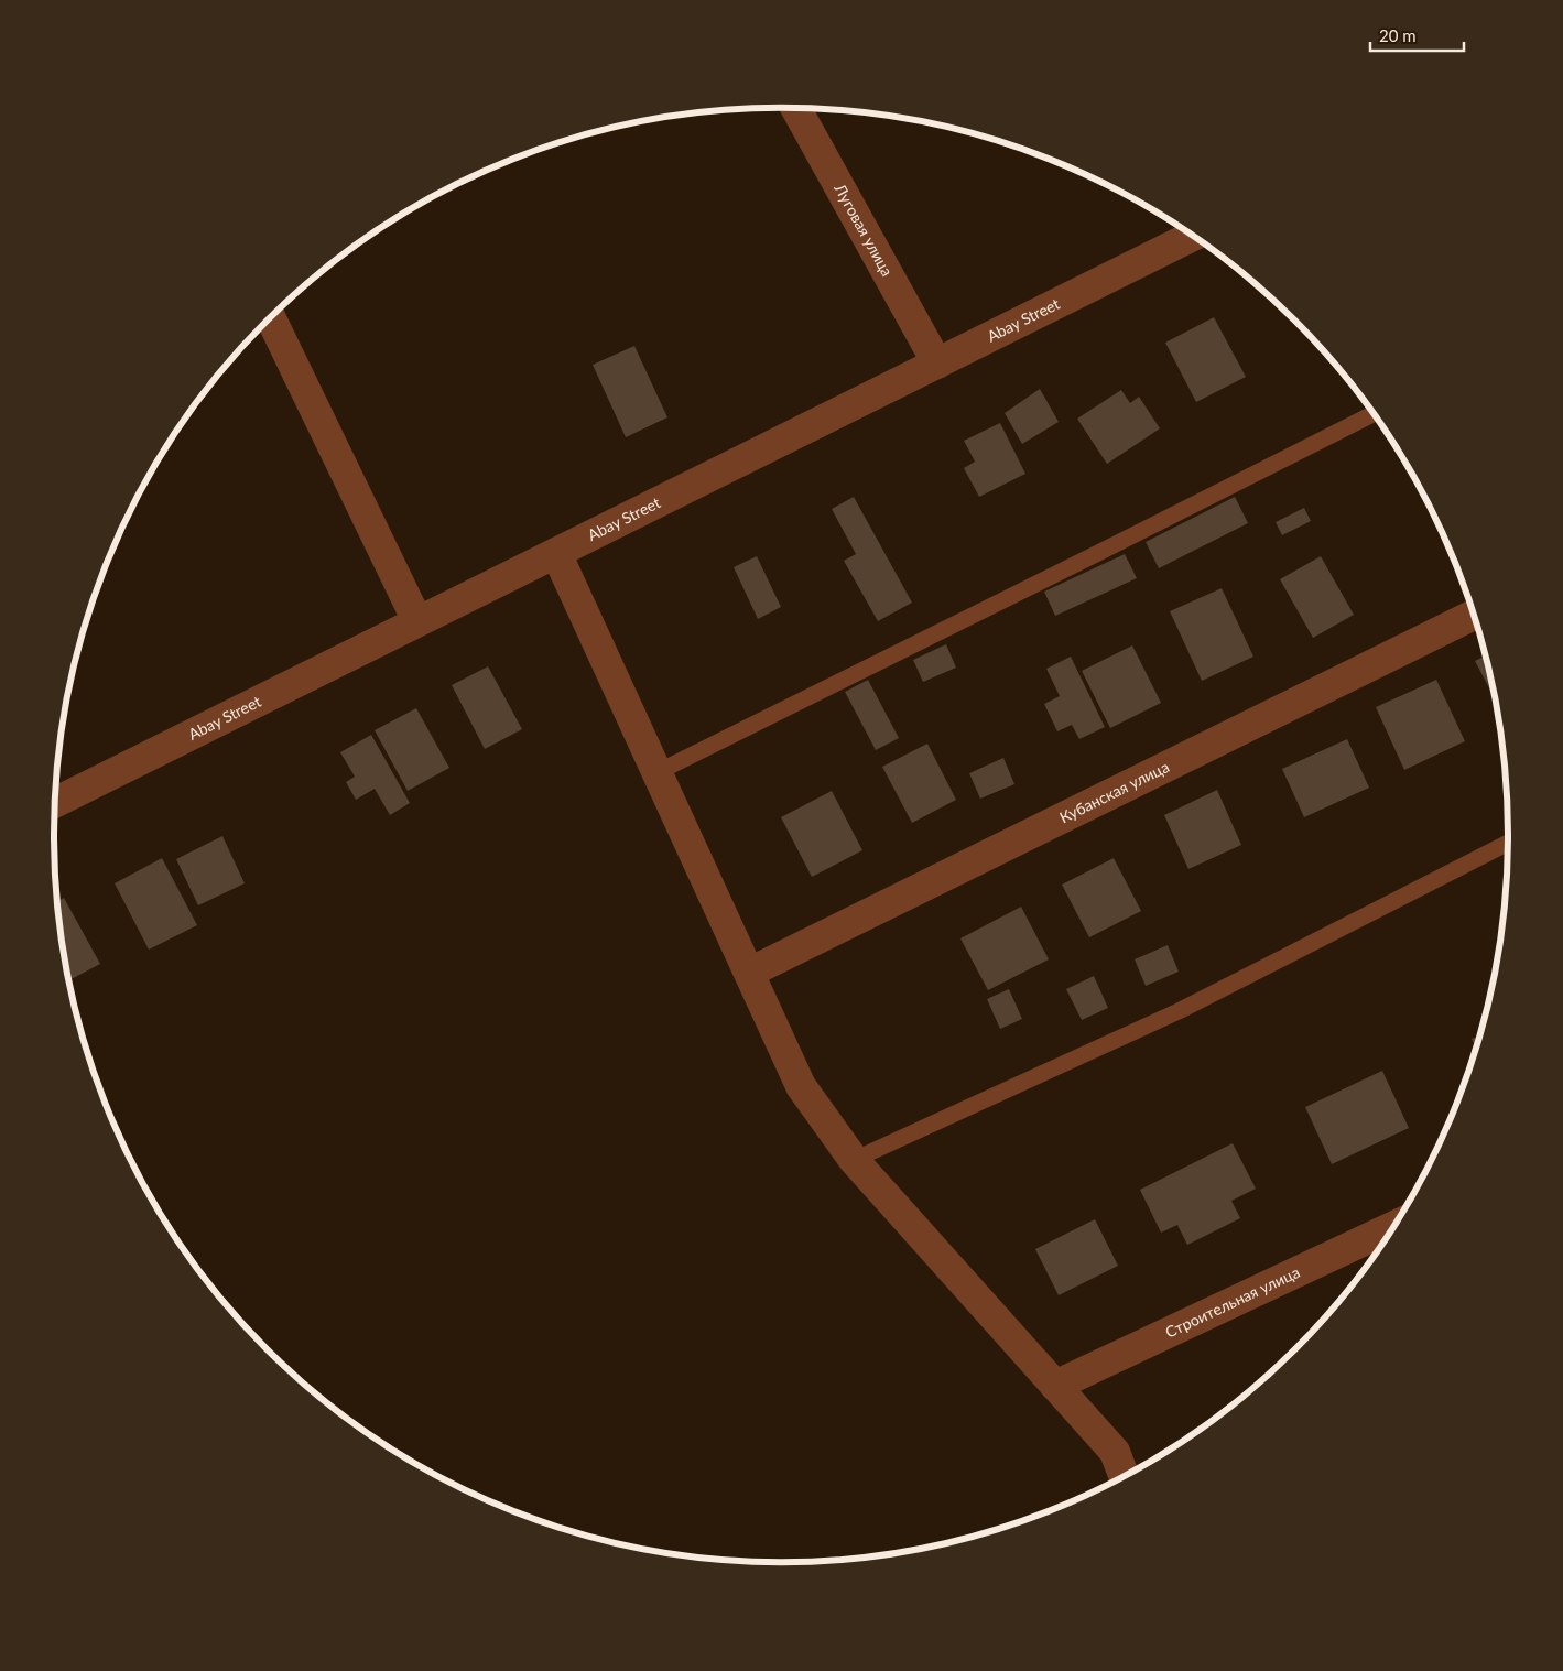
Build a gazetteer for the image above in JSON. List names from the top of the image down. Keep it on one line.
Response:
{"streets":{"street":["Луговая улица","Abay Street","Кубанская улица","Строительная улица"]},"crossings":[["Луговая улица","Abay Street"]],"scale_bar":"20 m"}
